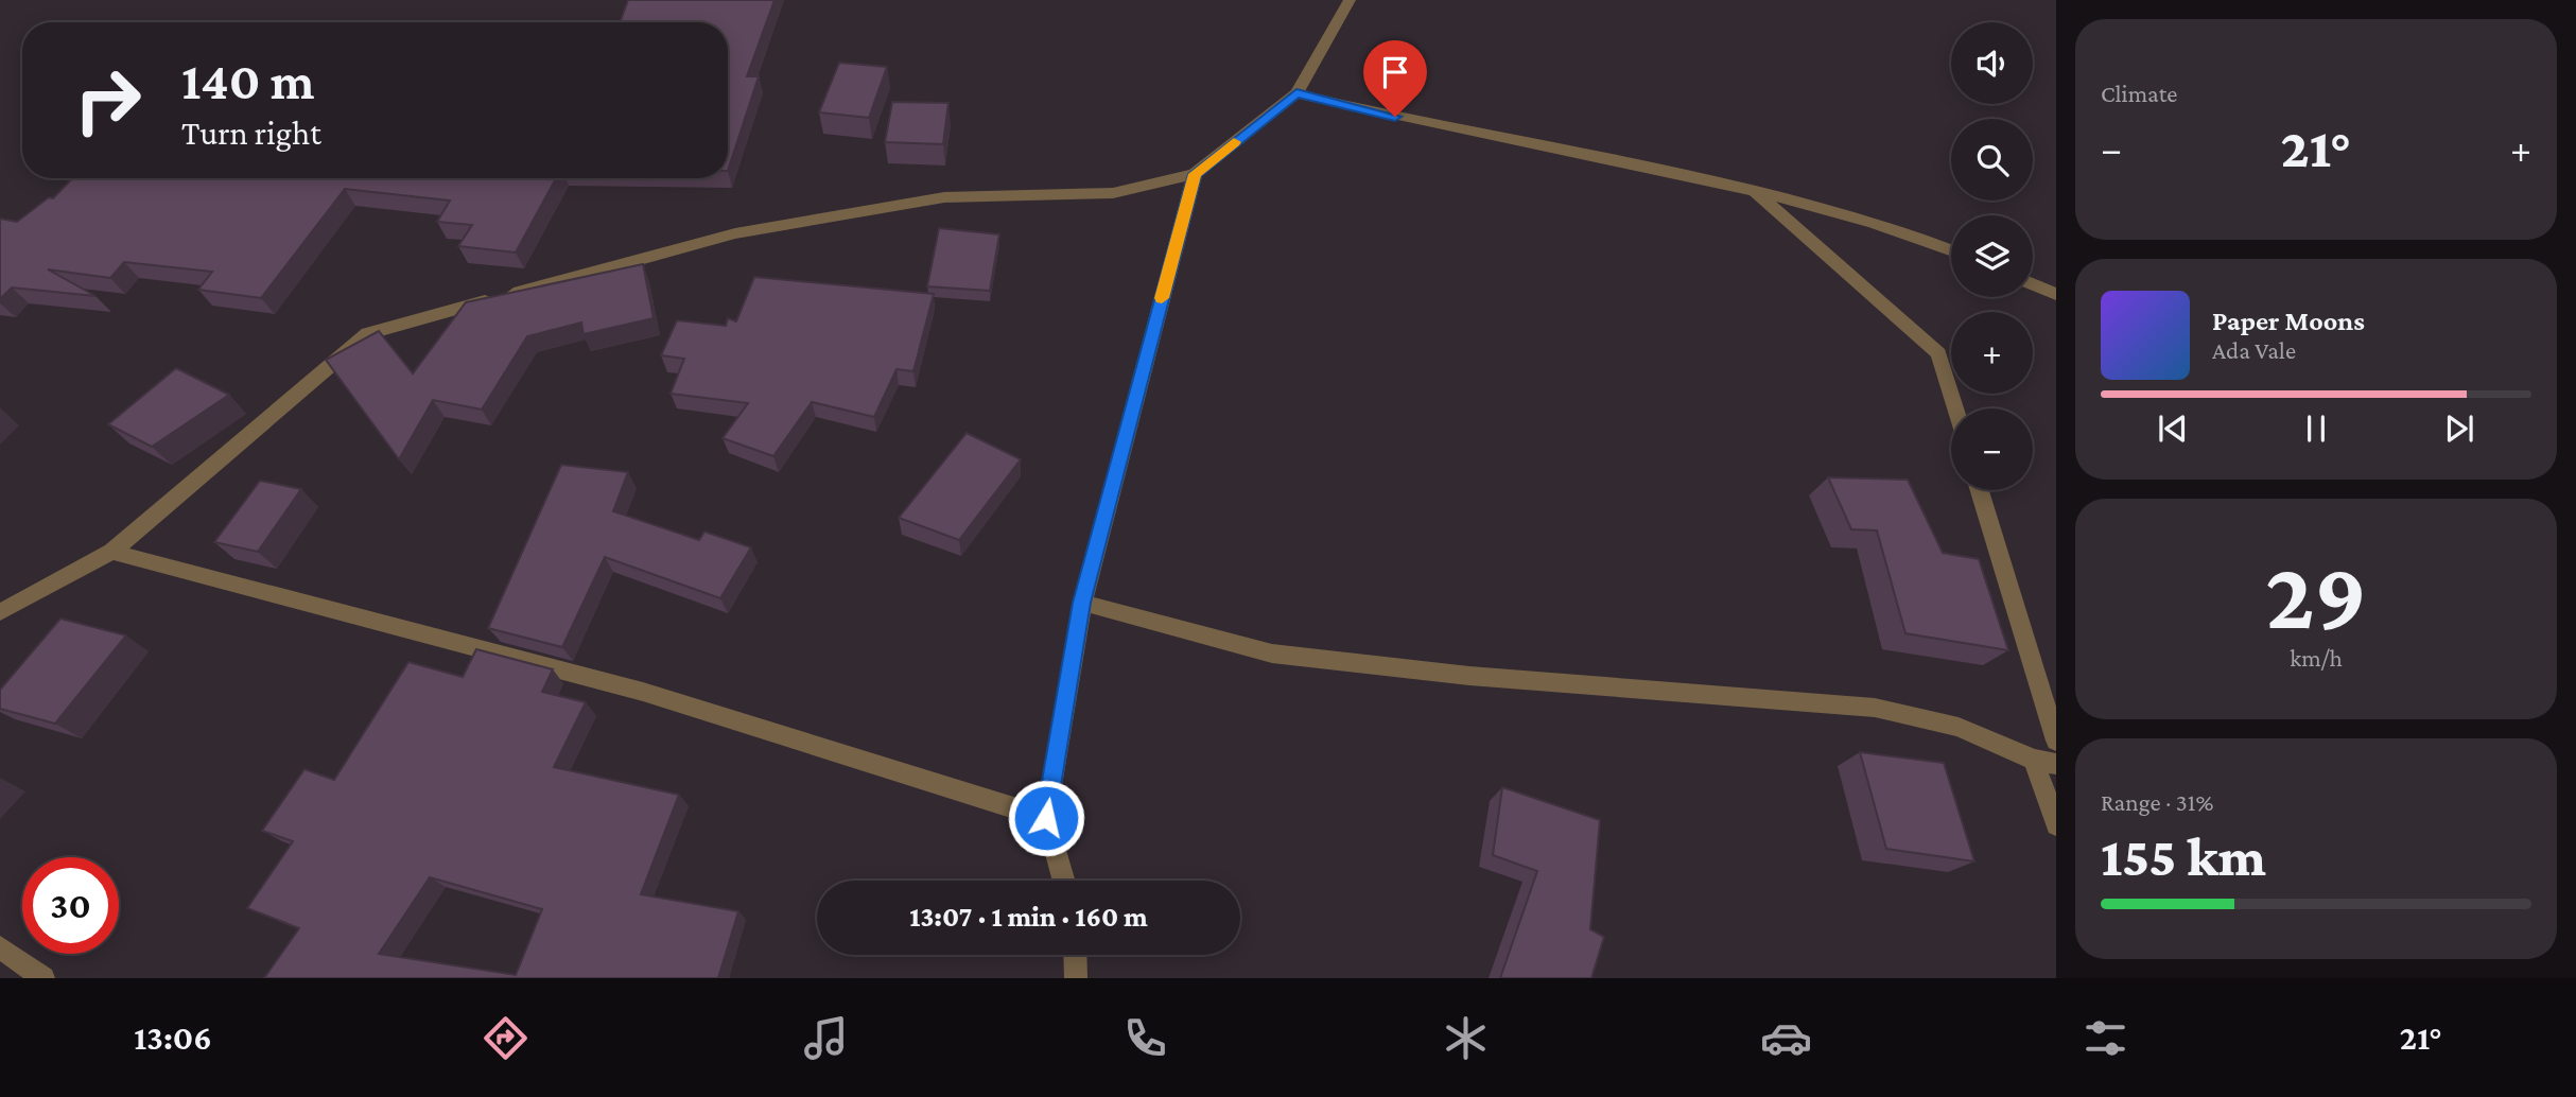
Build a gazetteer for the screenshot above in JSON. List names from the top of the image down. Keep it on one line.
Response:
{"page":{"tile":["Climate",["29","km/h"],["Range · 31%","155 km"]],"map_buttons":["+","−"],"turn":["140 m","Turn right"],"heat":["−","21°","+"],"song":["Paper Moons","Ada Vale"],"limit":"30","trip":"13:07 · 1 min · 160 m","tabs":["13:06","21°"]}}
